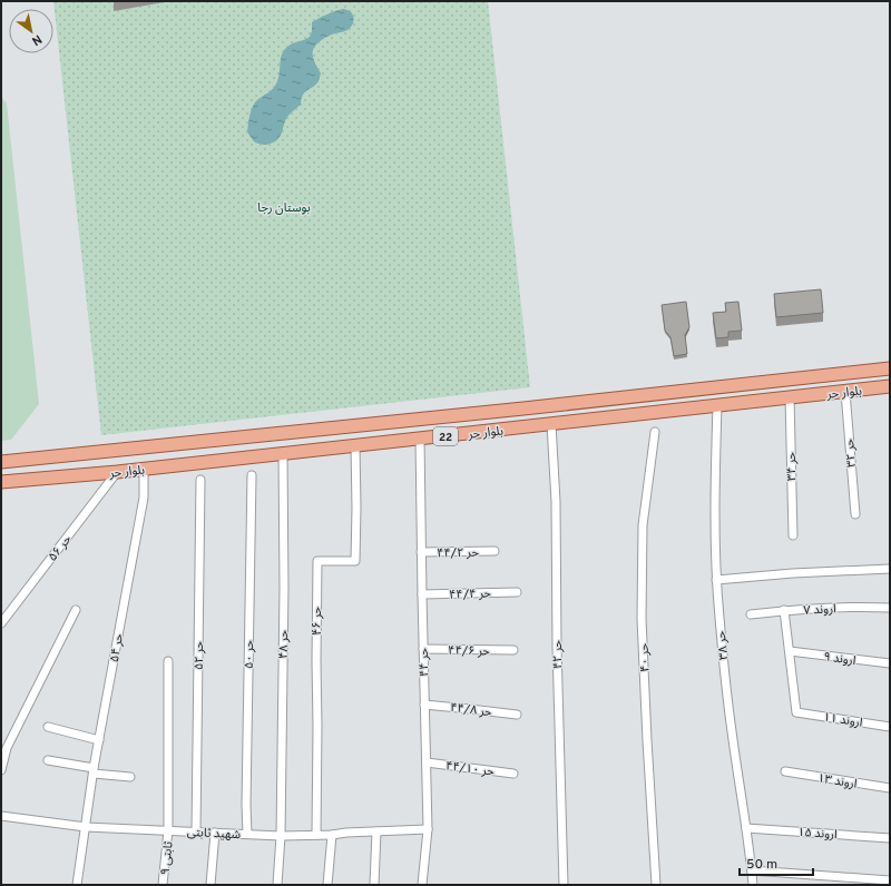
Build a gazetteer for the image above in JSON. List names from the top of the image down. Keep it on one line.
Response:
{"streets":{"main road":["بلوار حر","22"],"street":["حر ۳۲","حر ۳۴","حر ۵۶","حر ۴۴/۲","حر ۴۴/۴","اروند ۷","حر ۴۶","حر ۴۸","حر ۳۸","حر ۵۴","حر ۴۴/۶","حر ۵۰","حر ۴۲","حر ۵۲","حر ۴۰","اروند ۹","حر ۴۴","حر ۴۴/۸","اروند ۱۱","حر ۴۴/۱۰","اروند ۱۳","شهید ثابتی","اروند ۱۵","ثابتی ۹"]},"crossings":[["بلوار حر","حر ۳۲"],["بلوار حر","حر ۳۴"],["بلوار حر","حر ۵۶"],["بلوار حر","حر ۴۶"],["بلوار حر","حر ۴۸"],["بلوار حر","حر ۳۸"],["بلوار حر","حر ۵۴"],["بلوار حر","حر ۴۲"],["بلوار حر","حر ۴۴"],["حر ۴۴/۲","حر ۴۴"],["حر ۴۴/۴","حر ۴۴"],["حر ۴۶","شهید ثابتی"],["حر ۴۸","شهید ثابتی"],["حر ۳۸","اروند ۱۵"],["حر ۵۴","شهید ثابتی"],["حر ۴۴/۶","حر ۴۴"],["حر ۵۰","شهید ثابتی"],["حر ۵۲","شهید ثابتی"],["اروند ۹","اروند ۱۱"],["حر ۴۴","حر ۴۴/۸"],["حر ۴۴","حر ۴۴/۱۰"],["حر ۴۴","شهید ثابتی"],["شهید ثابتی","ثابتی ۹"]],"parks":["بوستان رجا"],"scale_bar":"50 m","north":"bottom right"}
